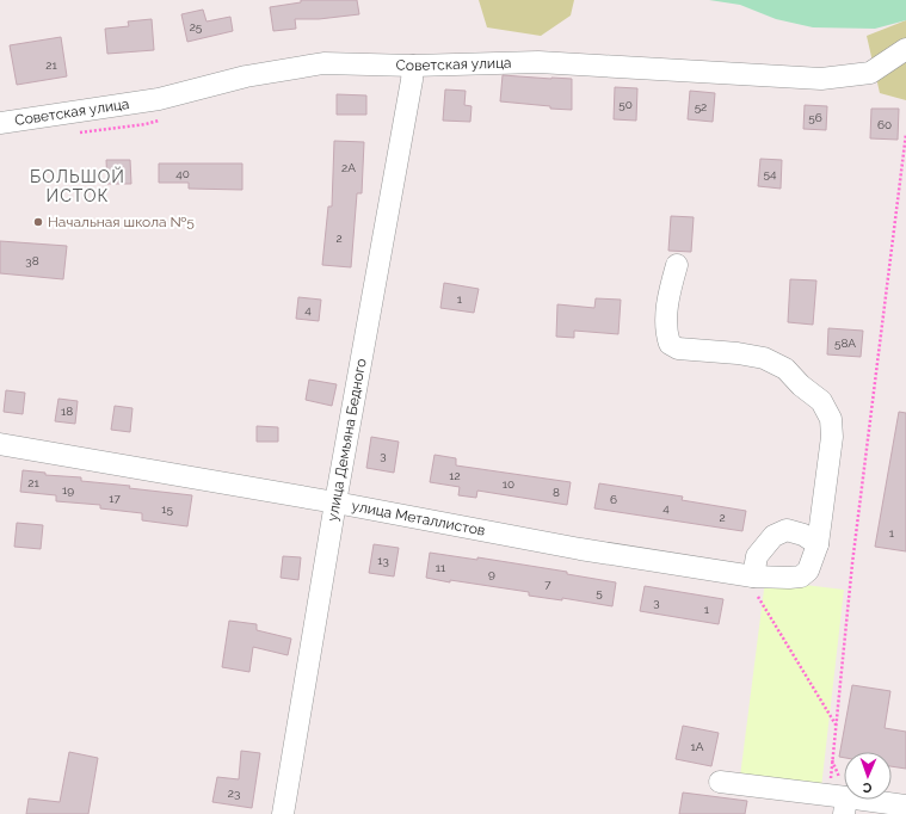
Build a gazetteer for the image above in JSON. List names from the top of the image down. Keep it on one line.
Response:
{"streets":{"street":["Советская улица","улица Демьяна Бедного","улица Металлистов"]},"crossings":[["Советская улица","улица Демьяна Бедного"],["улица Демьяна Бедного","улица Металлистов"]],"districts":["БОЛЬШОЙ ИСТОК"],"places":["Начальная школа №5"],"house_numbers":["25","21","50","52","56","60","2А","40","54","2","38","1","4","58А","18","3","12","21","10","19","8","17","6","4","15","2","1","13","11","9","7","5","3","1","1А","23"],"north":"bottom"}
